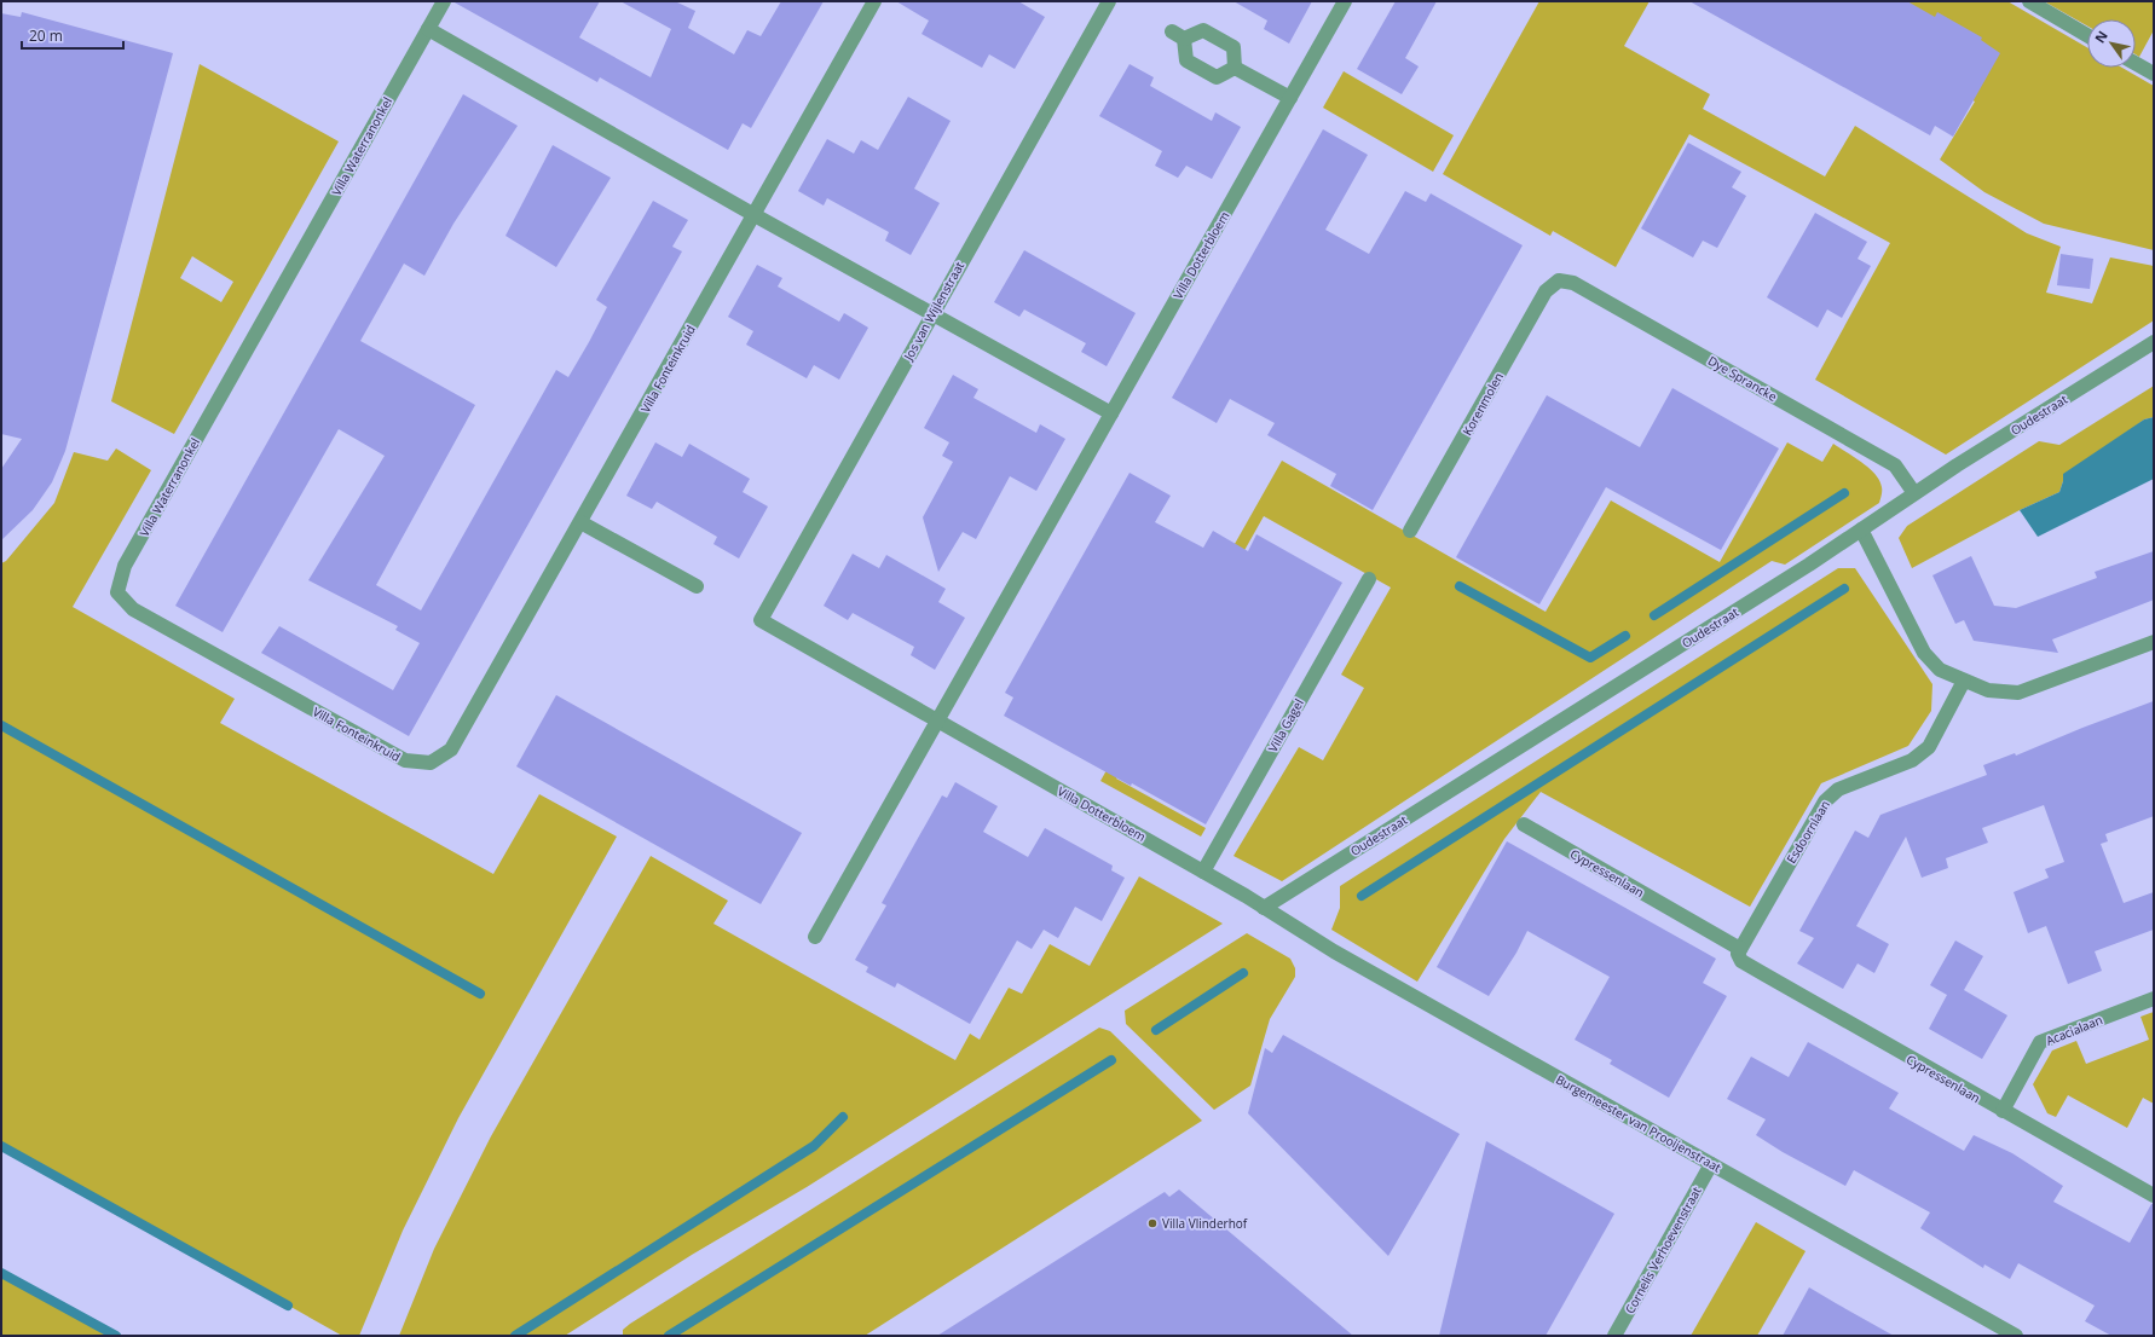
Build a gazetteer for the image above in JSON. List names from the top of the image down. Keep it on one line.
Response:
{"streets":{"street":["Villa Waterranonkel","Villa Dotterbloem","Jos van Wijlenstraat","Villa Fonteinkruid","Dye Sprancke","Korenmolen","Oudestraat","Villa Gagel","Esdoornlaan","Cypressenlaan","Acacialaan","Burgemeester van Prooijenstraat","Cornelis Verhoevenstraat"]},"crossings":[["Villa Waterranonkel","Villa Fonteinkruid"],["Villa Dotterbloem","Jos van Wijlenstraat"],["Villa Dotterbloem","Oudestraat"],["Villa Dotterbloem","Villa Gagel"],["Villa Dotterbloem","Burgemeester van Prooijenstraat"],["Dye Sprancke","Korenmolen"],["Dye Sprancke","Oudestraat"],["Oudestraat","Burgemeester van Prooijenstraat"],["Esdoornlaan","Cypressenlaan"],["Cypressenlaan","Acacialaan"],["Burgemeester van Prooijenstraat","Cornelis Verhoevenstraat"]],"places":["Villa Vlinderhof"],"scale_bar":"20 m","north":"top left"}
